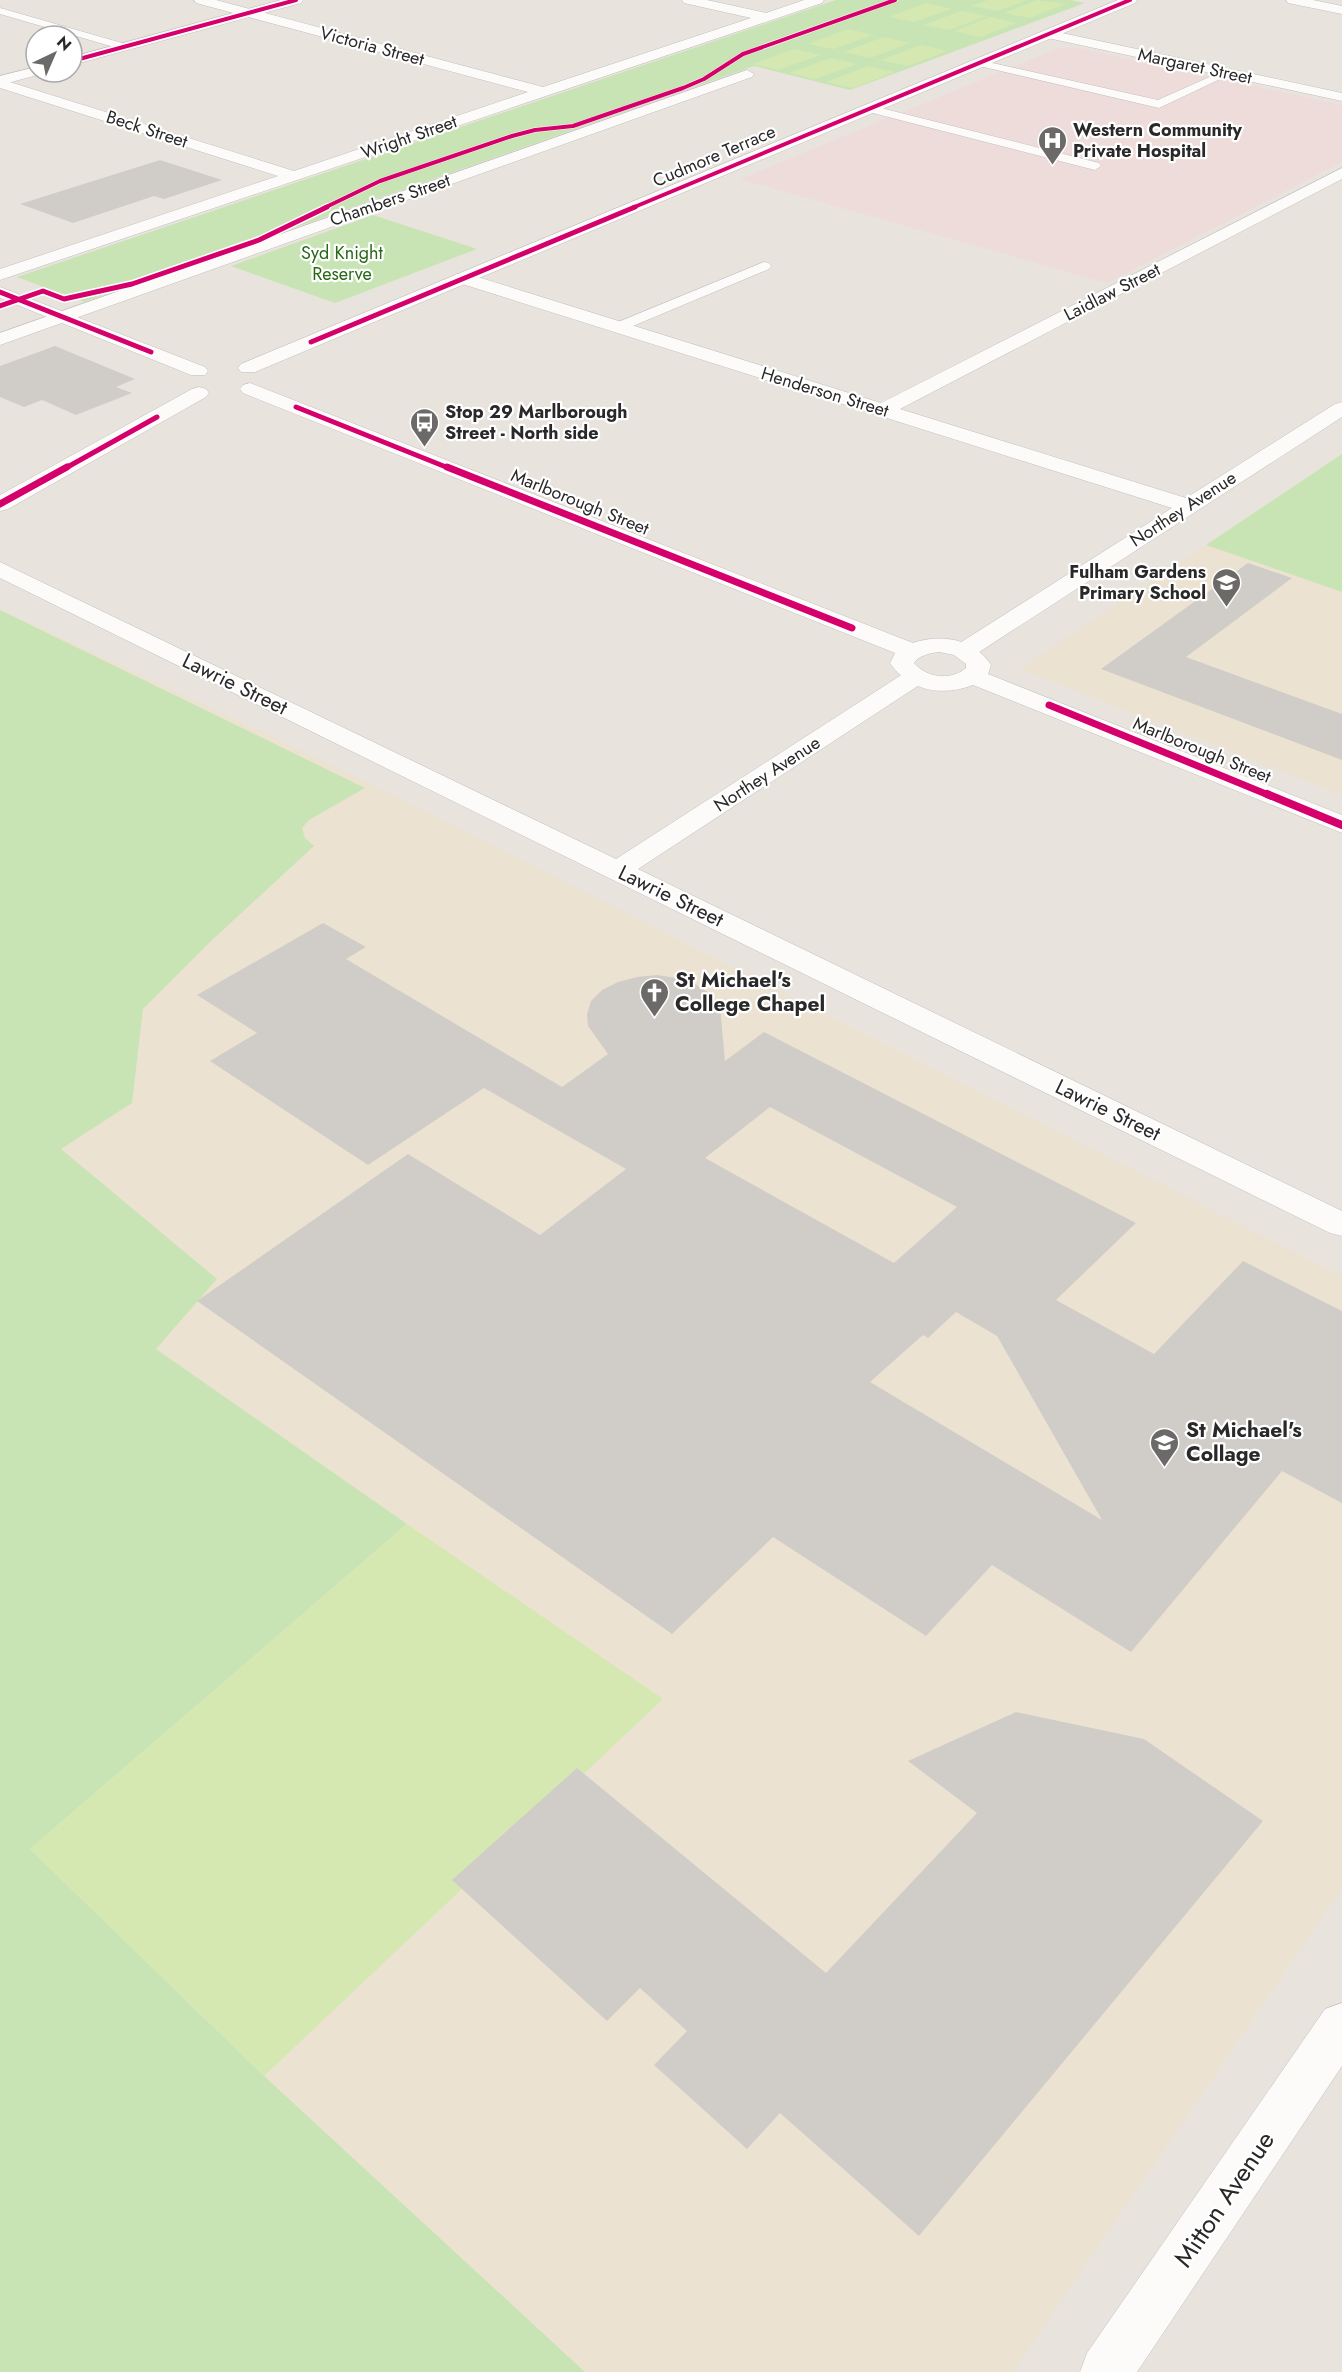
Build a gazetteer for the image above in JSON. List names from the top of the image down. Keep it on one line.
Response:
{"streets":{"street":["Victoria Street","Margaret Street","Beck Street","Wright Street","Cudmore Terrace","Chambers Street","Laidlaw Street","Henderson Street","Marlborough Street","Northey Avenue","Lawrie Street","Mitton Avenue"]},"crossings":[["Victoria Street","Wright Street"],["Margaret Street","Cudmore Terrace"],["Beck Street","Wright Street"],["Cudmore Terrace","Henderson Street"],["Laidlaw Street","Henderson Street"],["Henderson Street","Northey Avenue"],["Northey Avenue","Lawrie Street"]],"parks":["Syd Knight Reserve"],"places":{"hospital":["Western Community Private Hospital"],"bus stop":["Stop 29 Marlborough Street - North side"],"school or university":["Fulham Gardens Primary School","St Michael's Collage"],"church":["St Michael's College Chapel"]},"north":"top right"}
